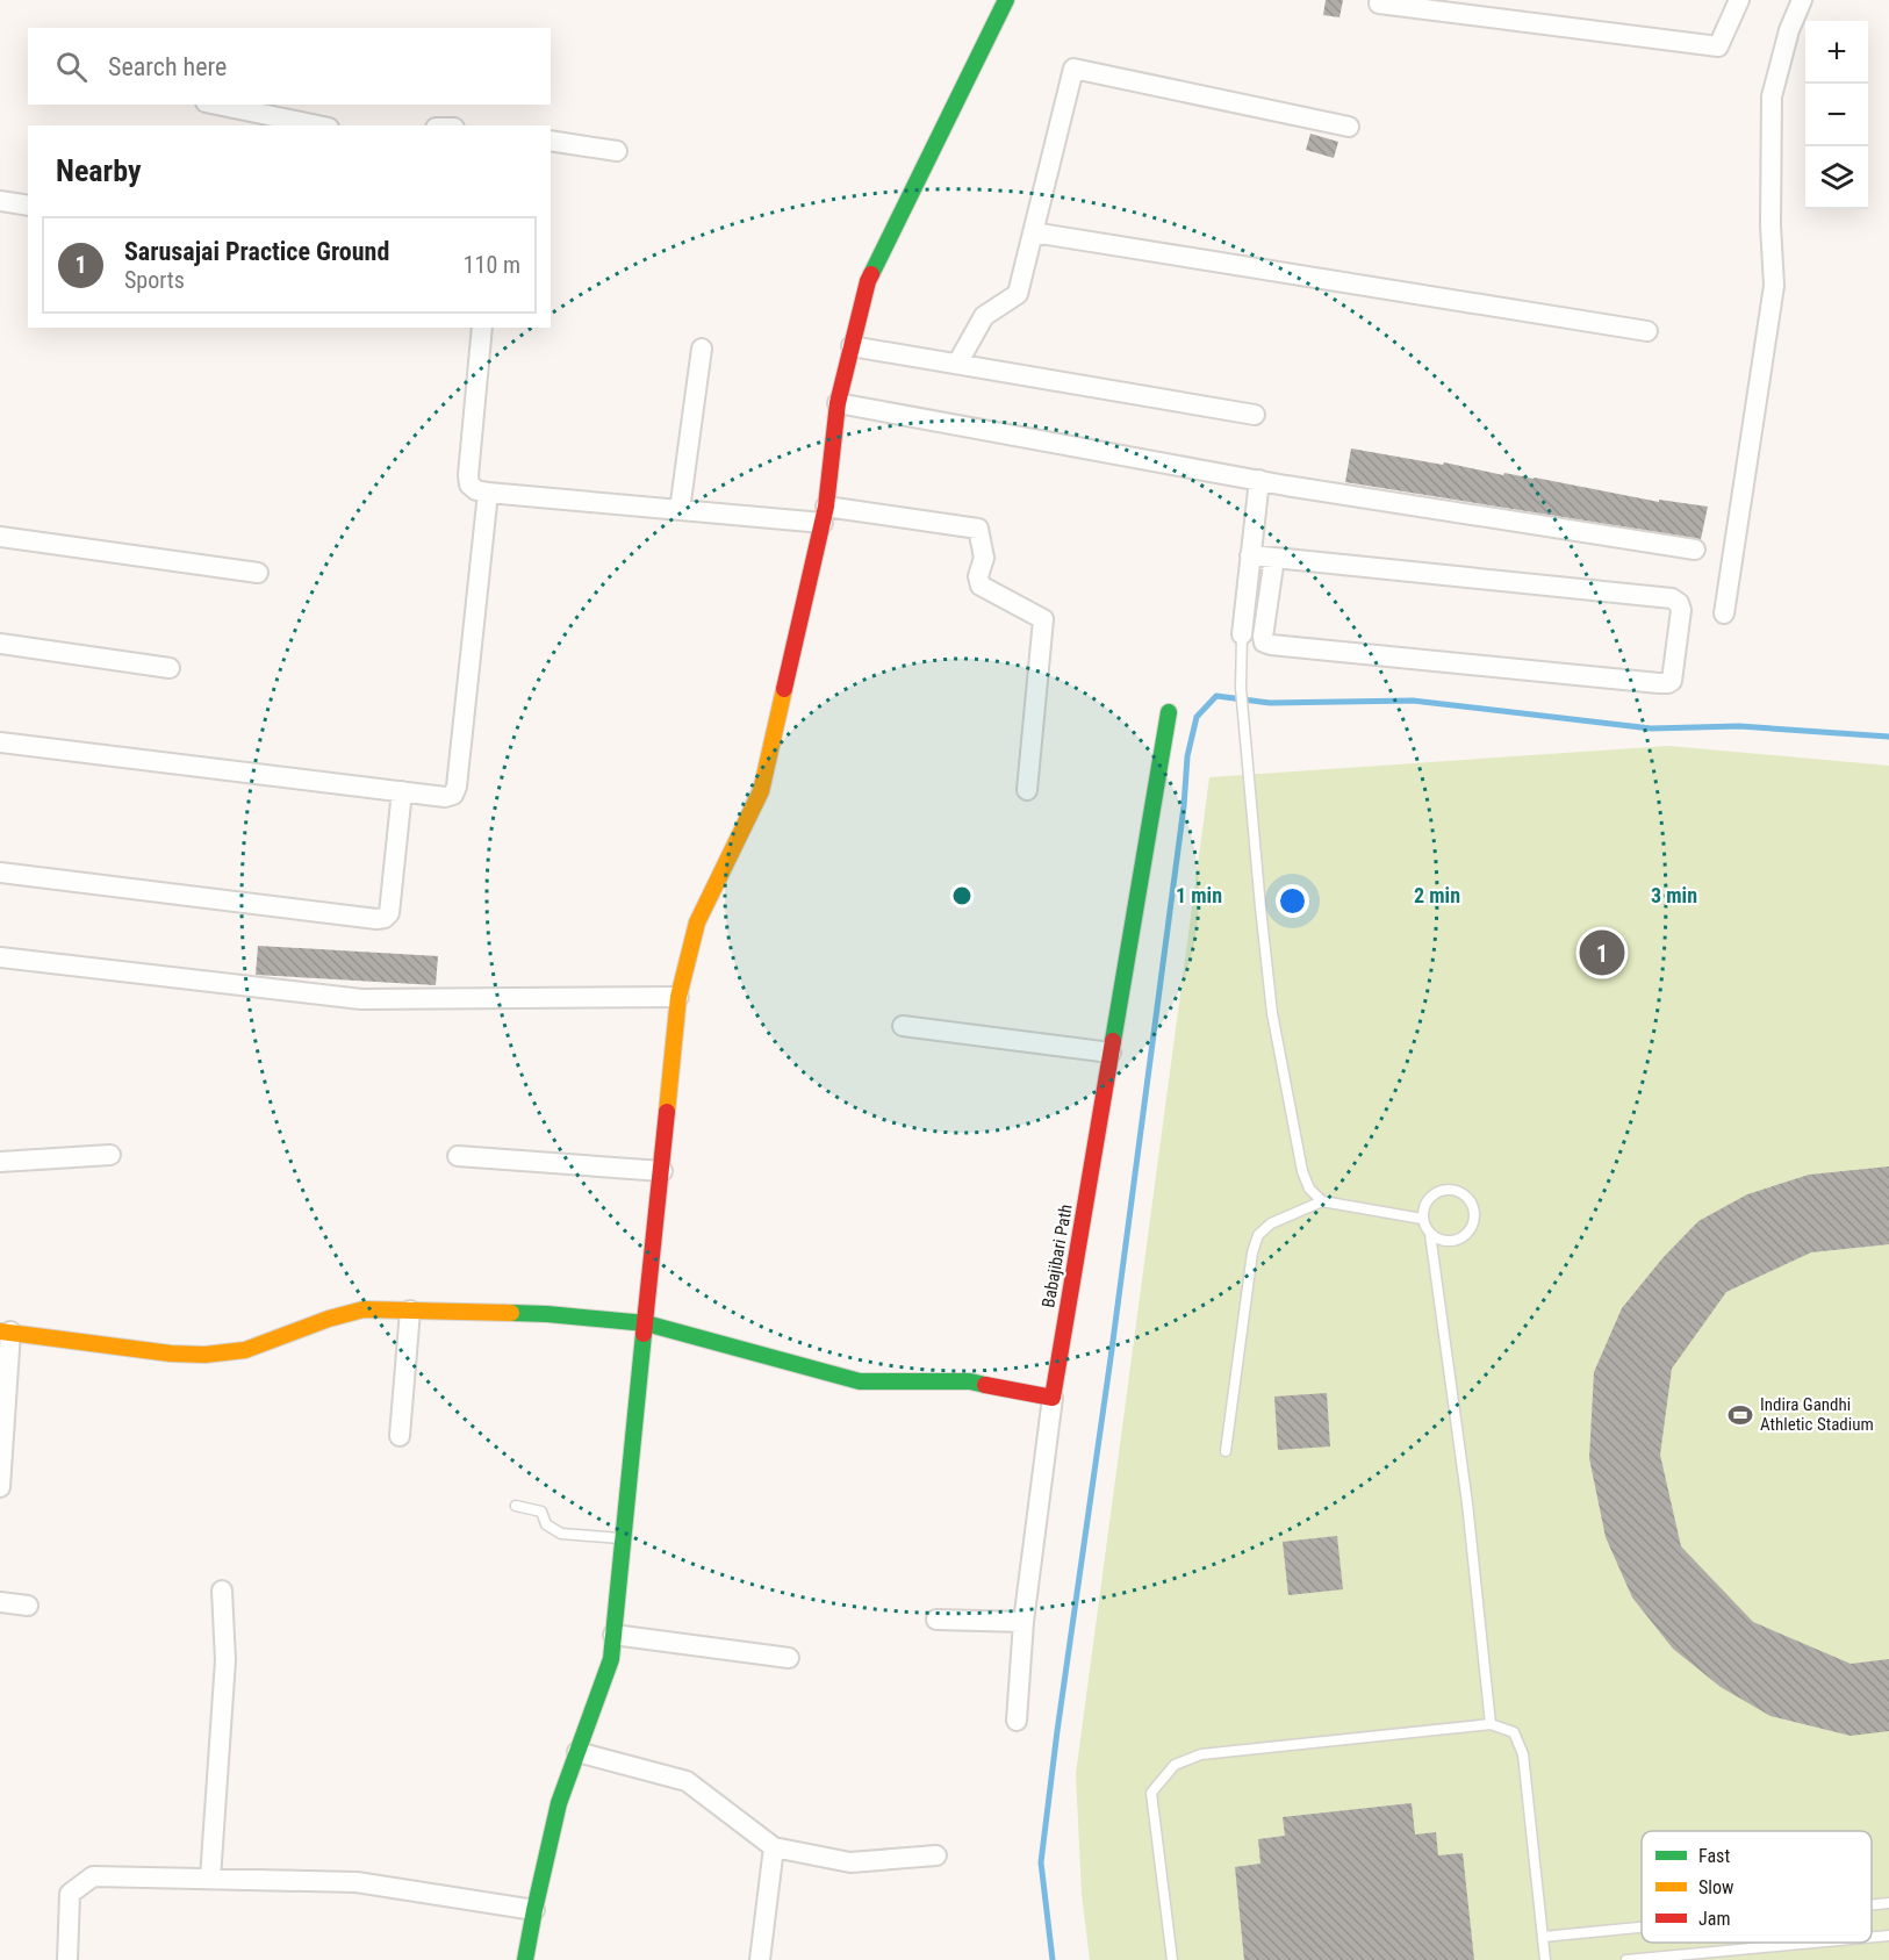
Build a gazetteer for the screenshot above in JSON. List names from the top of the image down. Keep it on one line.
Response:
{"streets":{"street":["Babajibari Path"]},"places":{"sports":["Indira Gandhi Athletic Stadium"]},"legend":["Fast","Slow","Jam"],"page":{"map_buttons":["+","−"],"search":"Search here","heading":"Nearby","list":[{"mark":"1","name":"Sarusajai Practice Ground","note":"Sports","value":"110 m"}],"pins":"1"},"rings":["1 min","2 min","3 min"]}
